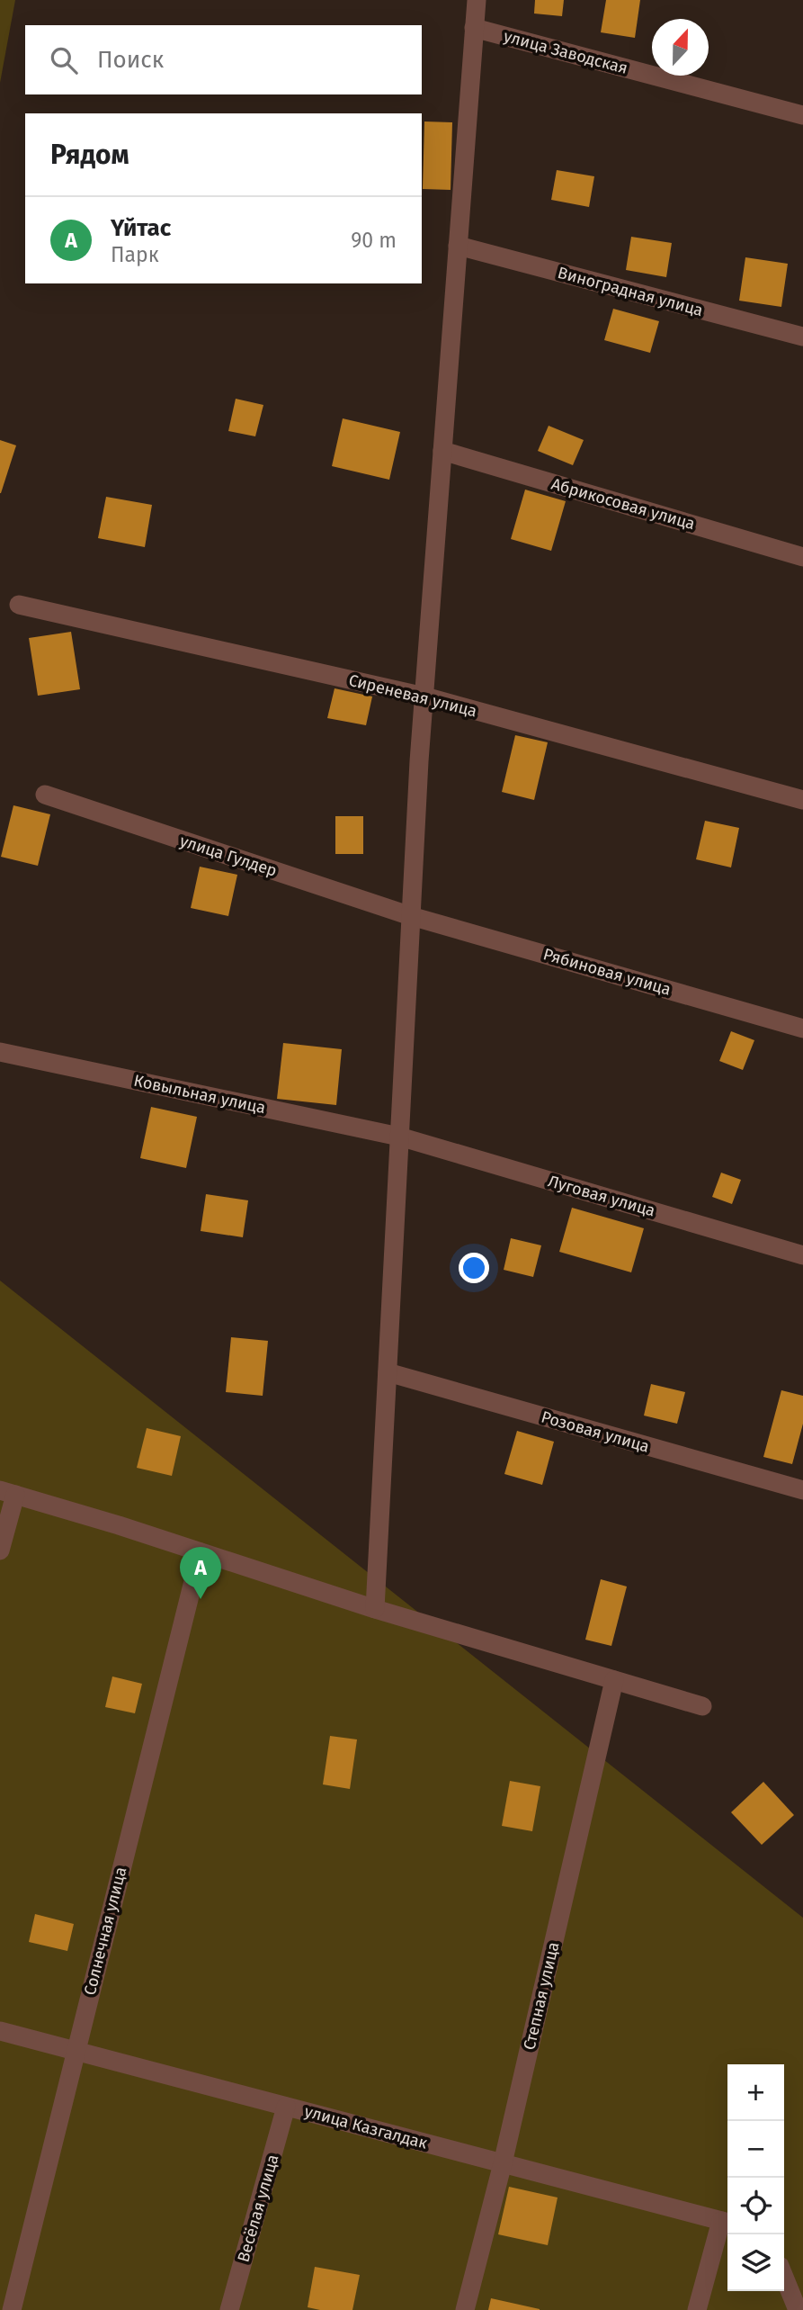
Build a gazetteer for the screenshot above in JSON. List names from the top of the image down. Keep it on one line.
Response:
{"streets":{"street":["улица Заводская","Виноградная улица","Абрикосовая улица","Сиреневая улица","улица Гулдер","Рябиновая улица","Ковыльная улица","Луговая улица","Розовая улица","Солнечная улица","Степная улица","улица Казгалдак","Весёлая улица"]},"crossings":[["улица Гулдер","Рябиновая улица"],["Ковыльная улица","Луговая улица"],["Солнечная улица","улица Казгалдак"],["Степная улица","улица Казгалдак"],["улица Казгалдак","Весёлая улица"]],"north":"top","page":{"search":"Поиск","heading":"Рядом","list":[{"mark":"A","name":"Үйтас","note":"Парк","value":"90 m"}],"pins":"A","map_buttons":["+","−"]}}
